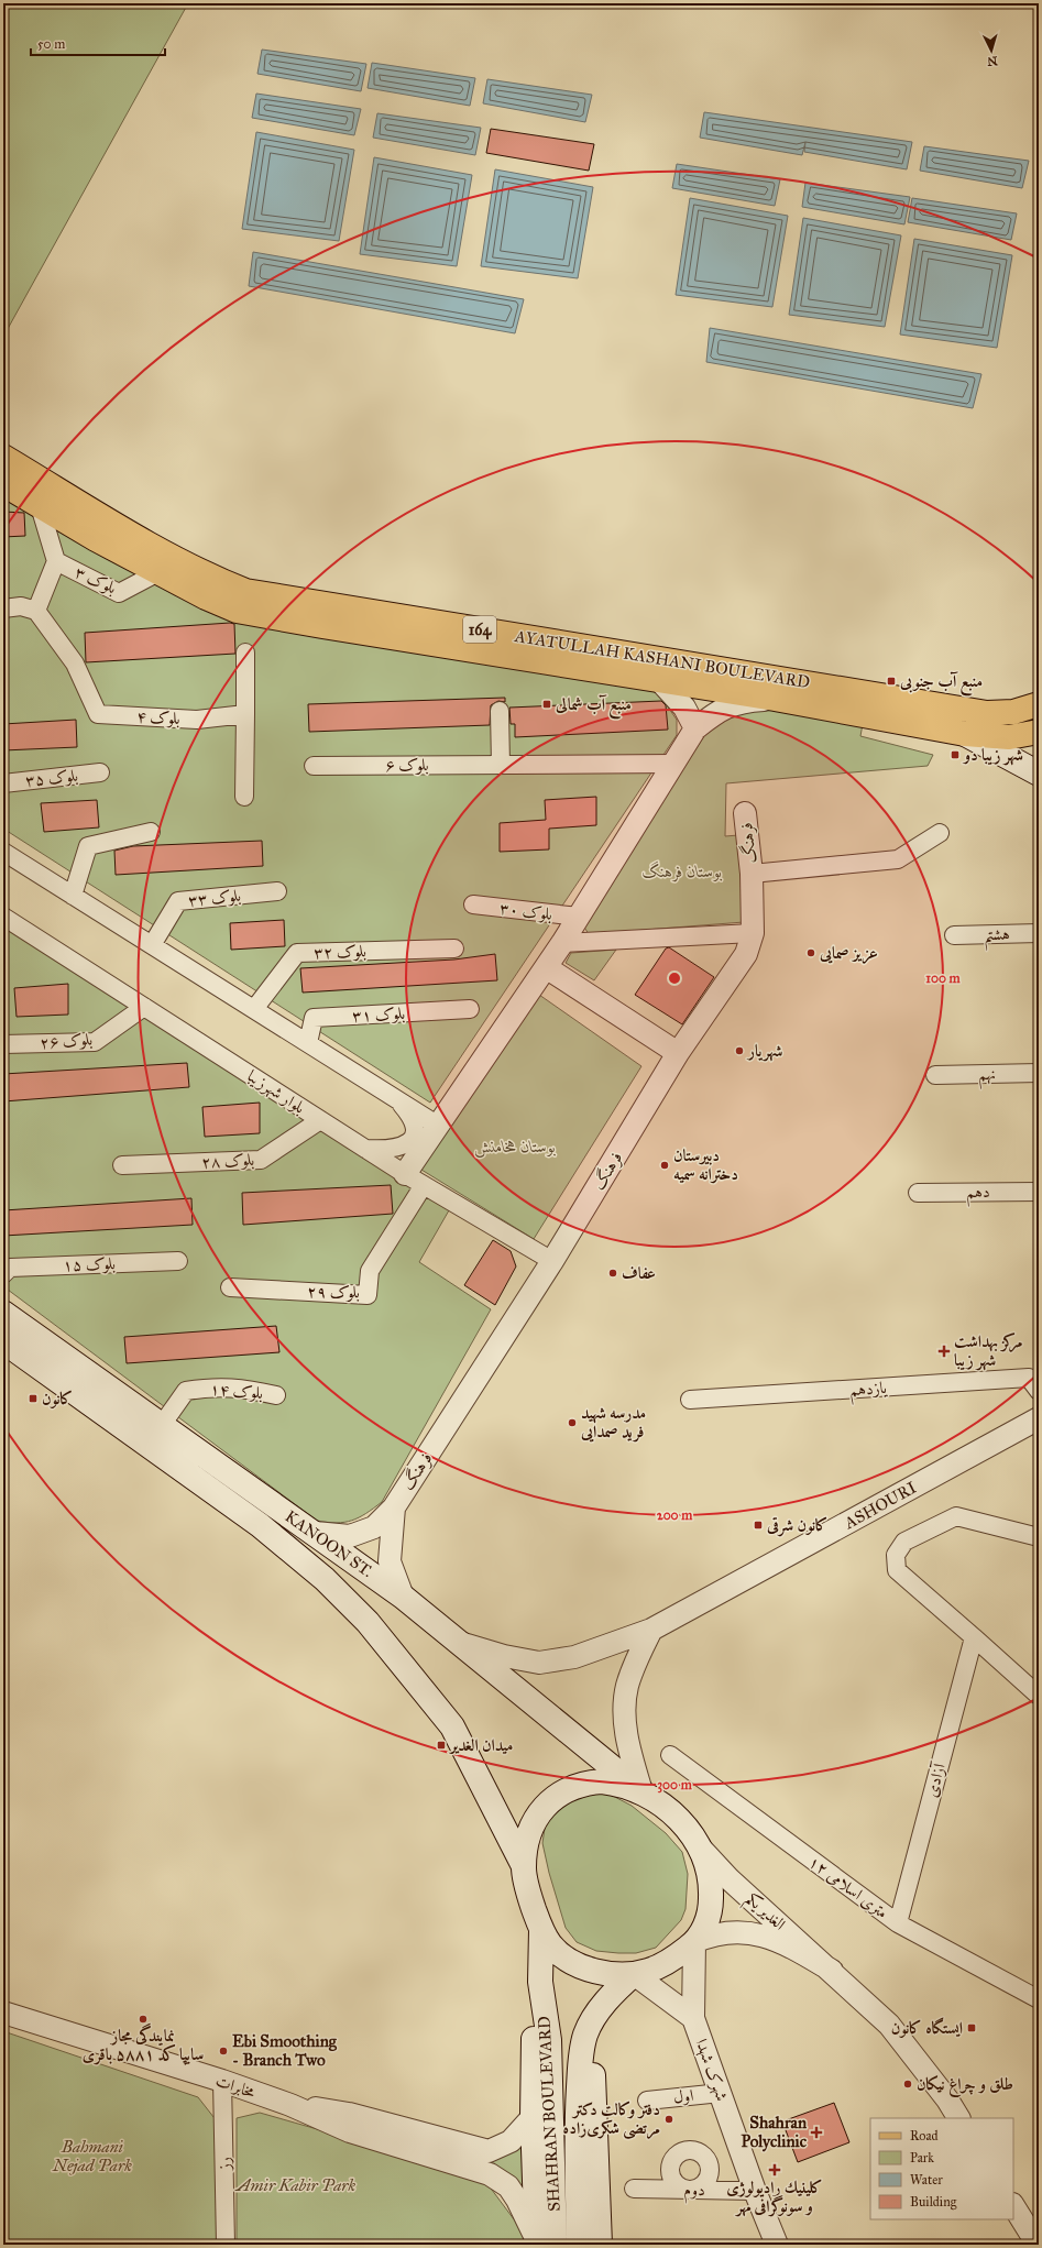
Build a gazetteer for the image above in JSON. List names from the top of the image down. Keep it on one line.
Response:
{"streets":{"main road":["164","AYATULLAH KASHANI BOULEVARD","KANOON ST.","SHAHRAN BOULEVARD"],"street":["بلوک ۳","بلوک ۴","بلوک ۶","بلوک ۳۵","فرهنگ","بلوک ۳۳","بلوک ۳۰","هشتم","بلوک ۳۲","بلوک ۳۱","بلوک ۲۶","نهم","بلوار شهرزیبا","بلوک ۲۸","دهم","بلوک ۱۵","بلوک ۲۹","یازدهم","بلوک ۱۴","ASHOURI","آزادی","۱۲ متری اسلامی","الغدیر یکم","شهرک شهدا","مخابرات","اول","رز","دوم"]},"crossings":[["بلوک ۳","AYATULLAH KASHANI BOULEVARD"],["بلوک ۳","بلوک ۴"],["164","AYATULLAH KASHANI BOULEVARD"],["فرهنگ","بلوار شهرزیبا"],["فرهنگ","KANOON ST."],["بلوک ۲۶","بلوار شهرزیبا"],["بلوار شهرزیبا","بلوک ۲۸"],["بلوار شهرزیبا","بلوک ۲۹"],["بلوک ۱۴","KANOON ST."],["ASHOURI","KANOON ST."],["آزادی","۱۲ متری اسلامی"],["شهرک شهدا","اول"],["شهرک شهدا","دوم"],["مخابرات","SHAHRAN BOULEVARD"],["مخابرات","رز"]],"parks":["بوستان فرهنگ","بوستان هخامنش","Bahmani Nejad Park","Amir Kabir Park"],"places":{"transit":["منبع آب جنوبی","منبع آب شمالی","شهر زیبا دو","کانون","کانون شرقی","میدان الغدیر","ایستگاه کانون"],"other":["عزیز صمایی","شهریار","دبیرستان دخترانه سمیه","عفاف","مدرسه شهید فرید صمدایی","نمایندگی مجاز سایپا کد ۵۸۸۱ باقری","Ebi Smoothing - Branch Two","طلق و چراغ نیکان","دفتر وکالت دکتر مرتضی شکری‌زاده"],"health":["مرکز بهداشت شهر زیبا","Shahran Polyclinic","كلینیك رادیولوژی و سونوگرافی مهر"]},"legend":["Road","Park","Water","Building"],"scale_bar":"50 m","north":"bottom","rings":["100 m","200 m","300 m"]}
